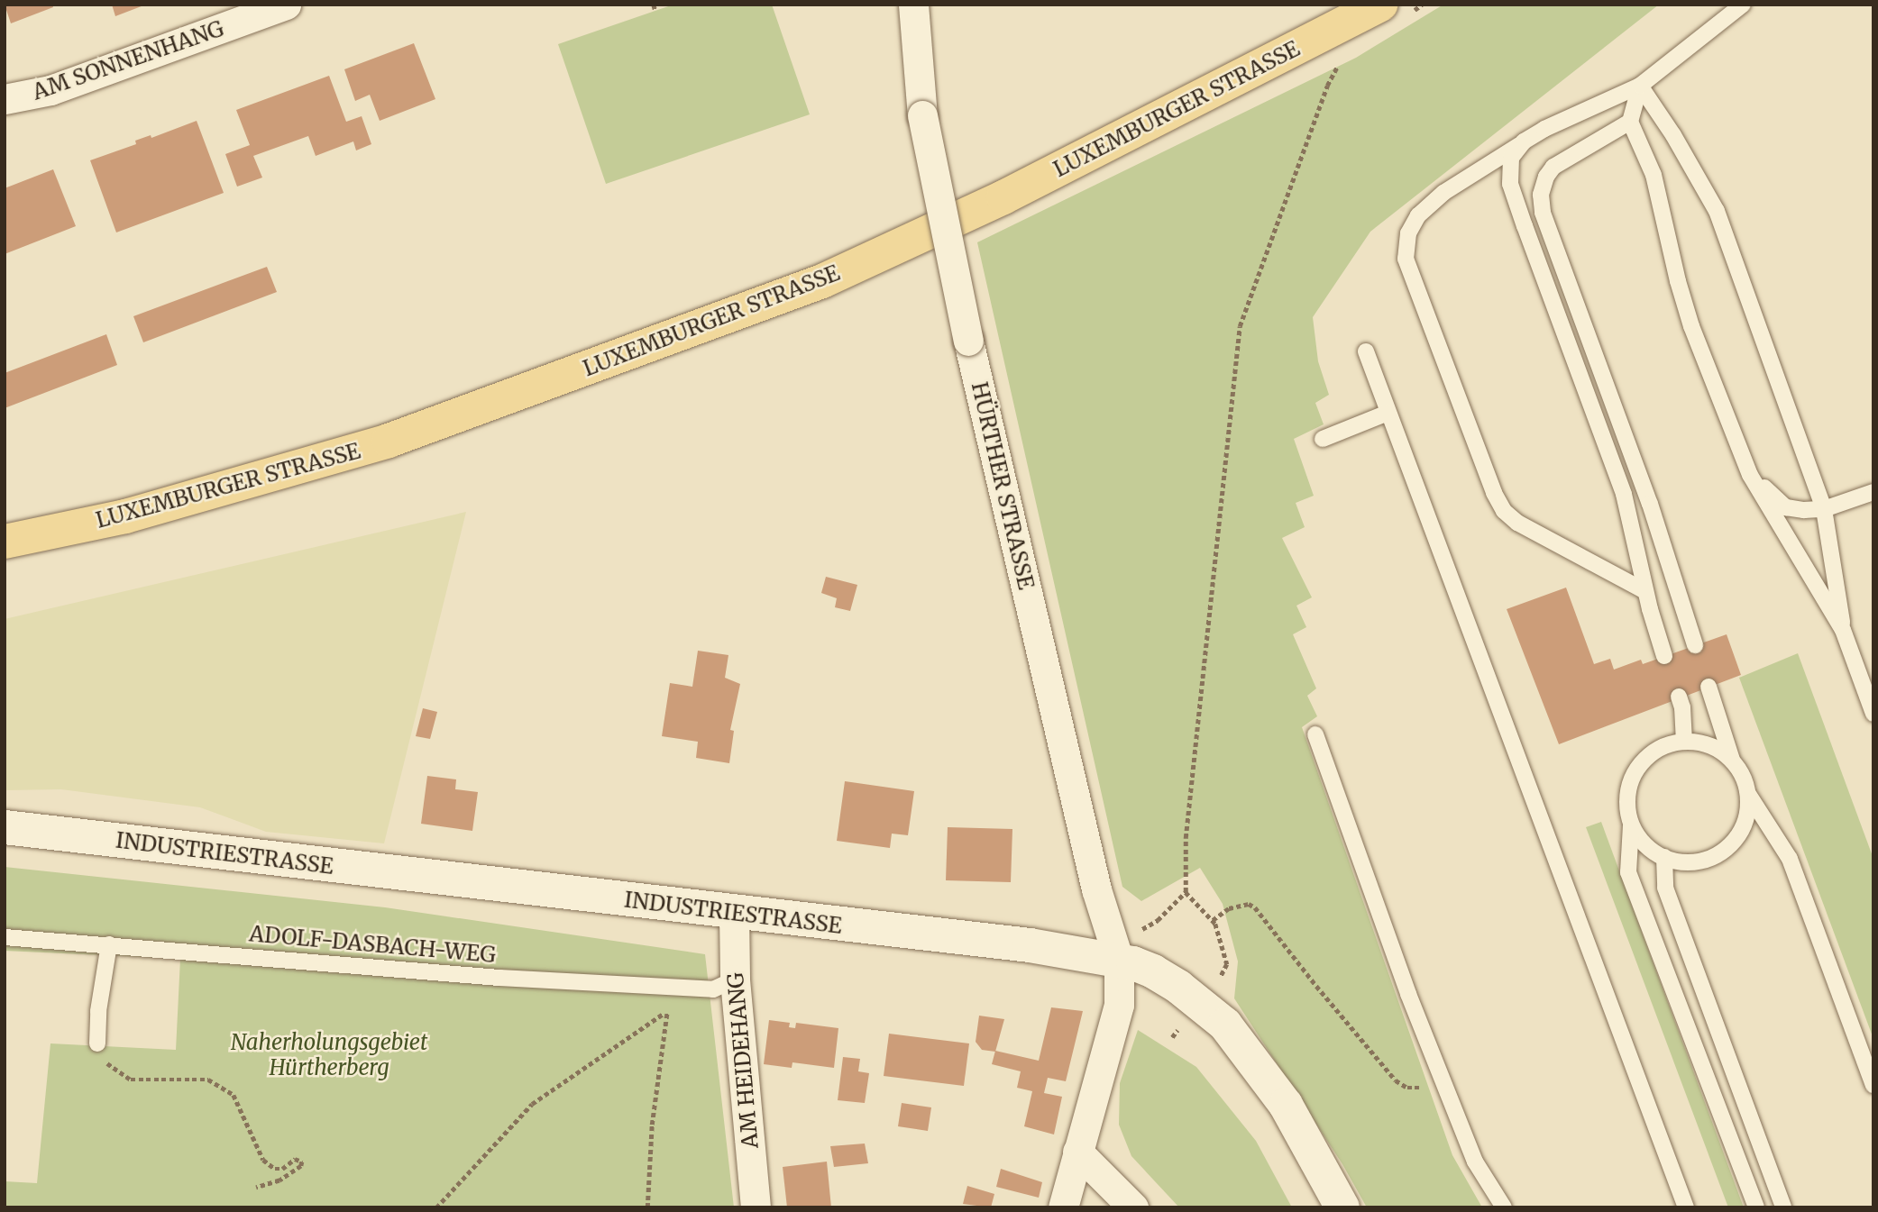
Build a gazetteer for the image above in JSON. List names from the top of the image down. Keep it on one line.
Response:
{"streets":{"main road":["LUXEMBURGER STRASSE","INDUSTRIESTRASSE"],"street":["AM SONNENHANG","HÜRTHER STRASSE","AM HEIDEHANG"],"lane":["ADOLF-DASBACH-WEG"]},"crossings":[["HÜRTHER STRASSE","INDUSTRIESTRASSE"],["INDUSTRIESTRASSE","AM HEIDEHANG"],["ADOLF-DASBACH-WEG","AM HEIDEHANG"]],"parks":["Naherholungsgebiet Hürtherberg"]}
